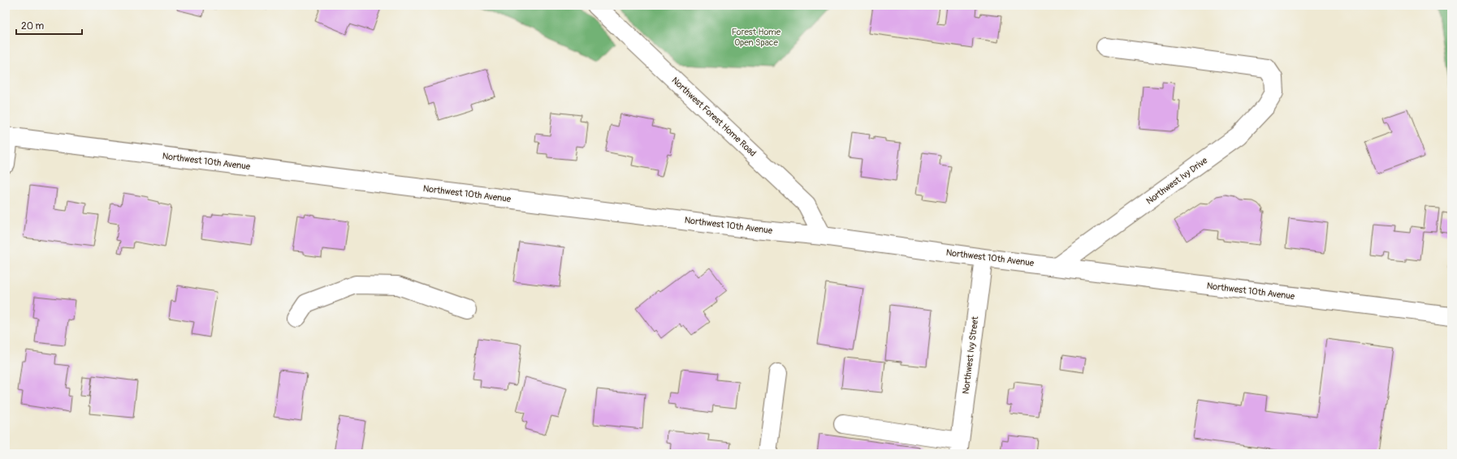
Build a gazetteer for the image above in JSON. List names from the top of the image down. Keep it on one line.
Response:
{"streets":{"street":["Northwest Forest Home Road","Northwest 10th Avenue","Northwest Ivy Drive","Northwest Ivy Street"]},"crossings":[["Northwest Forest Home Road","Northwest 10th Avenue"],["Northwest 10th Avenue","Northwest Ivy Drive"],["Northwest 10th Avenue","Northwest Ivy Street"]],"parks":["Forest Home Open Space"],"scale_bar":"20 m"}
